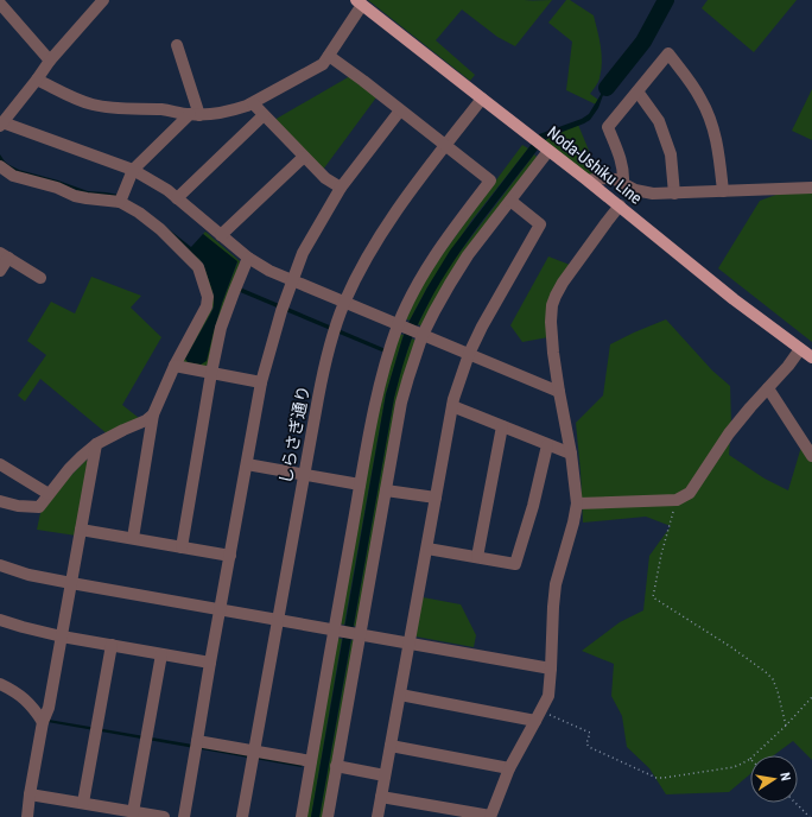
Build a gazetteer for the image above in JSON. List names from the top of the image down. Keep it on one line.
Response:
{"streets":{"main road":["Noda-Ushiku Line"],"street":["しらさぎ通り"]},"crossings":[["Noda-Ushiku Line","しらさぎ通り"]],"north":"right"}
